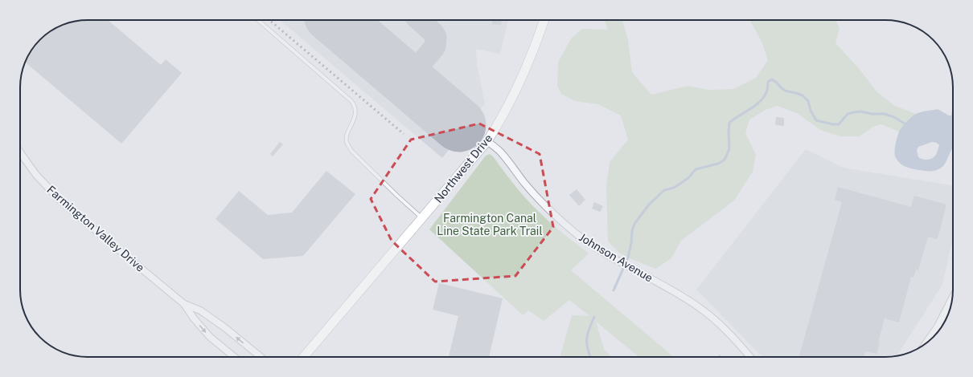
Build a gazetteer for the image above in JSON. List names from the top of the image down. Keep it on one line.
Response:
{"streets":{"main road":["Northwest Drive"],"street":["Farmington Valley Drive","Johnson Avenue"]},"crossings":[["Northwest Drive","Johnson Avenue"]],"parks":["Farmington Canal Line State Park Trail"]}
